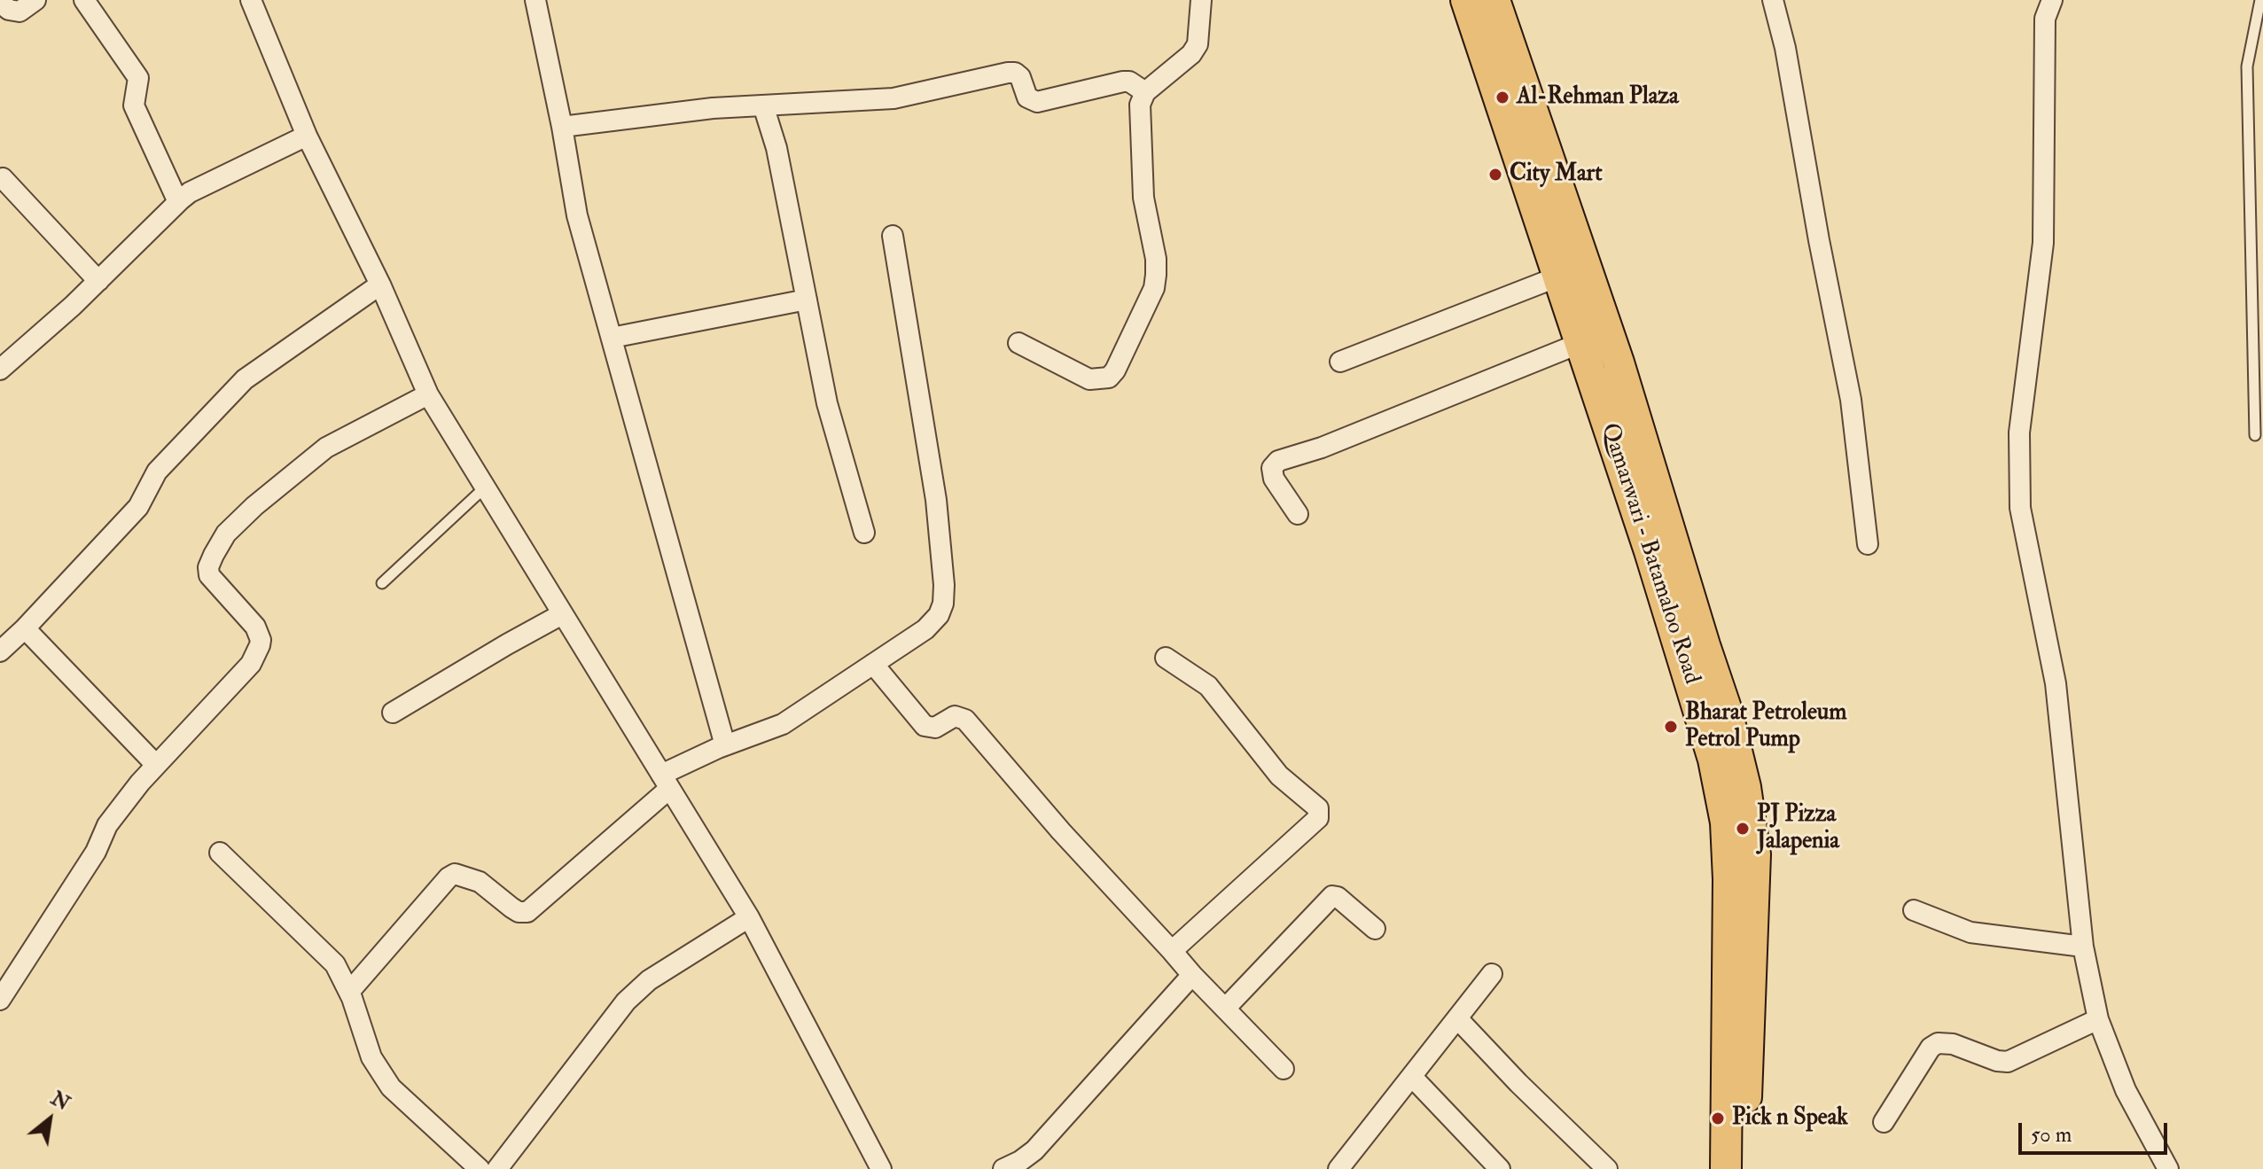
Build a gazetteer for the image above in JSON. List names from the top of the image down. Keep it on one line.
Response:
{"streets":{"main road":["Qamarwari - Batamaloo Road"]},"places":["Al-Rehman Plaza","City Mart","Bharat Petroleum Petrol Pump","PJ Pizza Jalapenia","Pick n Speak"],"scale_bar":"50 m","north":"top right"}
